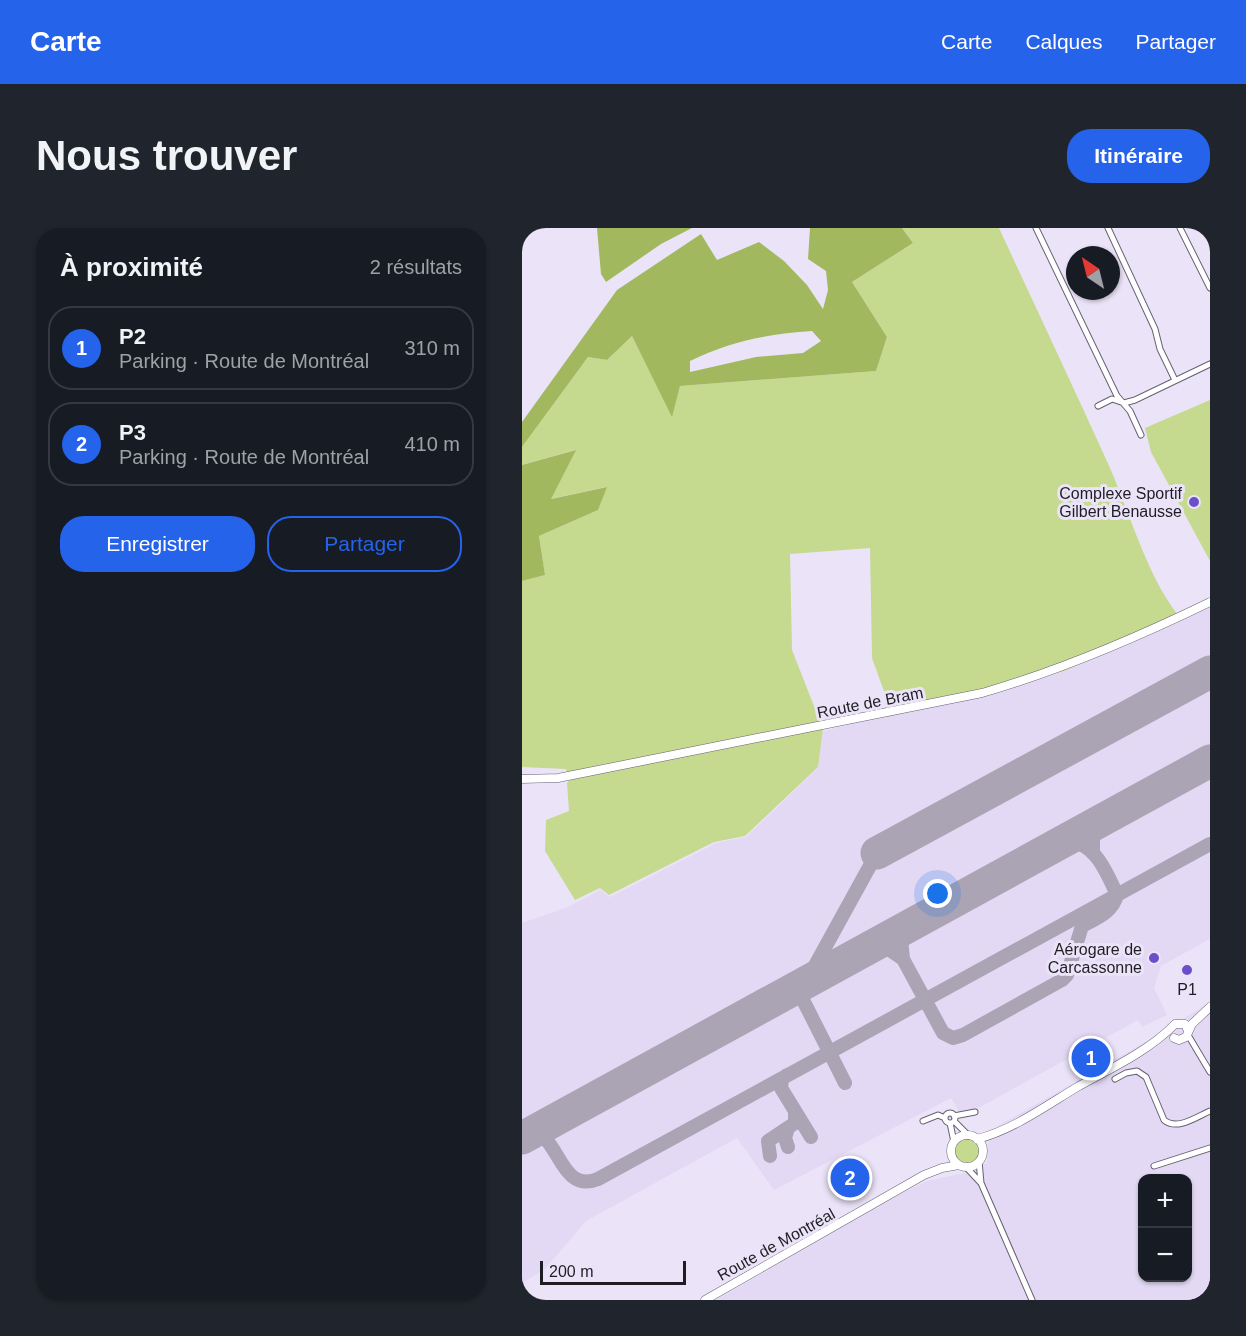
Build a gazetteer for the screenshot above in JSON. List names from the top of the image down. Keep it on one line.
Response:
{"streets":{"main road":["Route de Bram","Route de Montréal"]},"places":["Complexe Sportif Gilbert Benausse","Aérogare de Carcassonne","P1"],"scale_bar":"200 m","north":"top left","page":{"header":"Carte","nav":["Carte","Calques","Partager"],"buttons":["Itinéraire",["Enregistrer","Partager"]],"title":"Nous trouver","heading":["À proximité","2 résultats"],"list":[{"mark":"1","name":"P2","note":"Parking · Route de Montréal","value":"310 m"},{"mark":"2","name":"P3","note":"Parking · Route de Montréal","value":"410 m"}],"pins":["1","2"],"map_buttons":["+","−"],"scale":"200 m"}}
